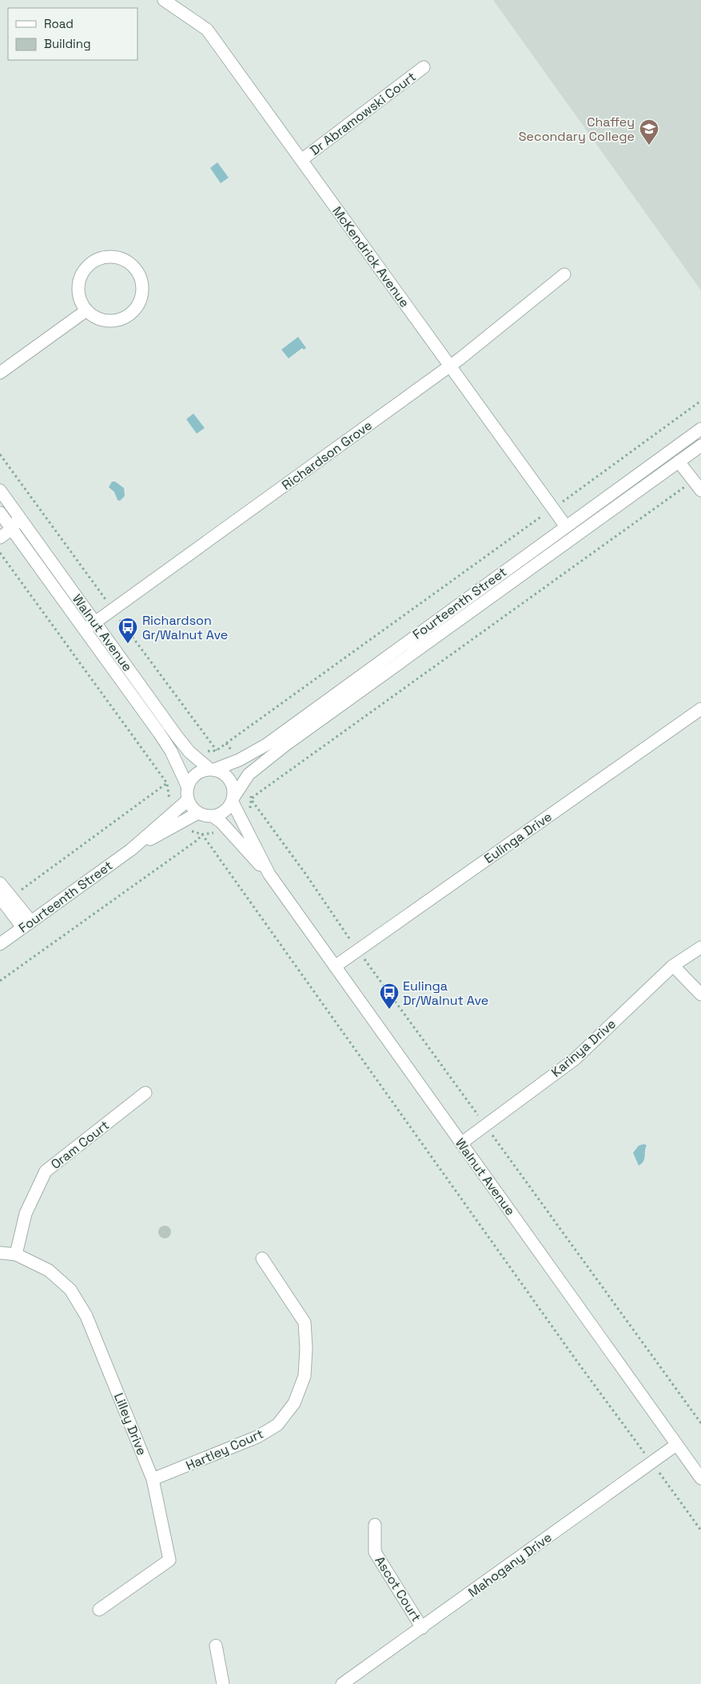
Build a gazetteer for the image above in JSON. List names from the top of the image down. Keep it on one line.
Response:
{"streets":{"street":["Dr Abramowski Court","McKendrick Avenue","Richardson Grove","Fourteenth Street","Walnut Avenue","Eulinga Drive","Karinya Drive","Oram Court","Lilley Drive","Hartley Court","Mahogany Drive","Ascot Court"]},"crossings":[["Dr Abramowski Court","McKendrick Avenue"],["McKendrick Avenue","Richardson Grove"],["McKendrick Avenue","Fourteenth Street"],["Richardson Grove","Walnut Avenue"],["Fourteenth Street","Walnut Avenue"],["Walnut Avenue","Eulinga Drive"],["Walnut Avenue","Karinya Drive"],["Walnut Avenue","Mahogany Drive"],["Oram Court","Lilley Drive"],["Lilley Drive","Hartley Court"],["Mahogany Drive","Ascot Court"]],"places":{"school or university":["Chaffey Secondary College"],"bus stop":["Richardson Gr/Walnut Ave","Eulinga Dr/Walnut Ave"]},"legend":["Road","Building"]}
